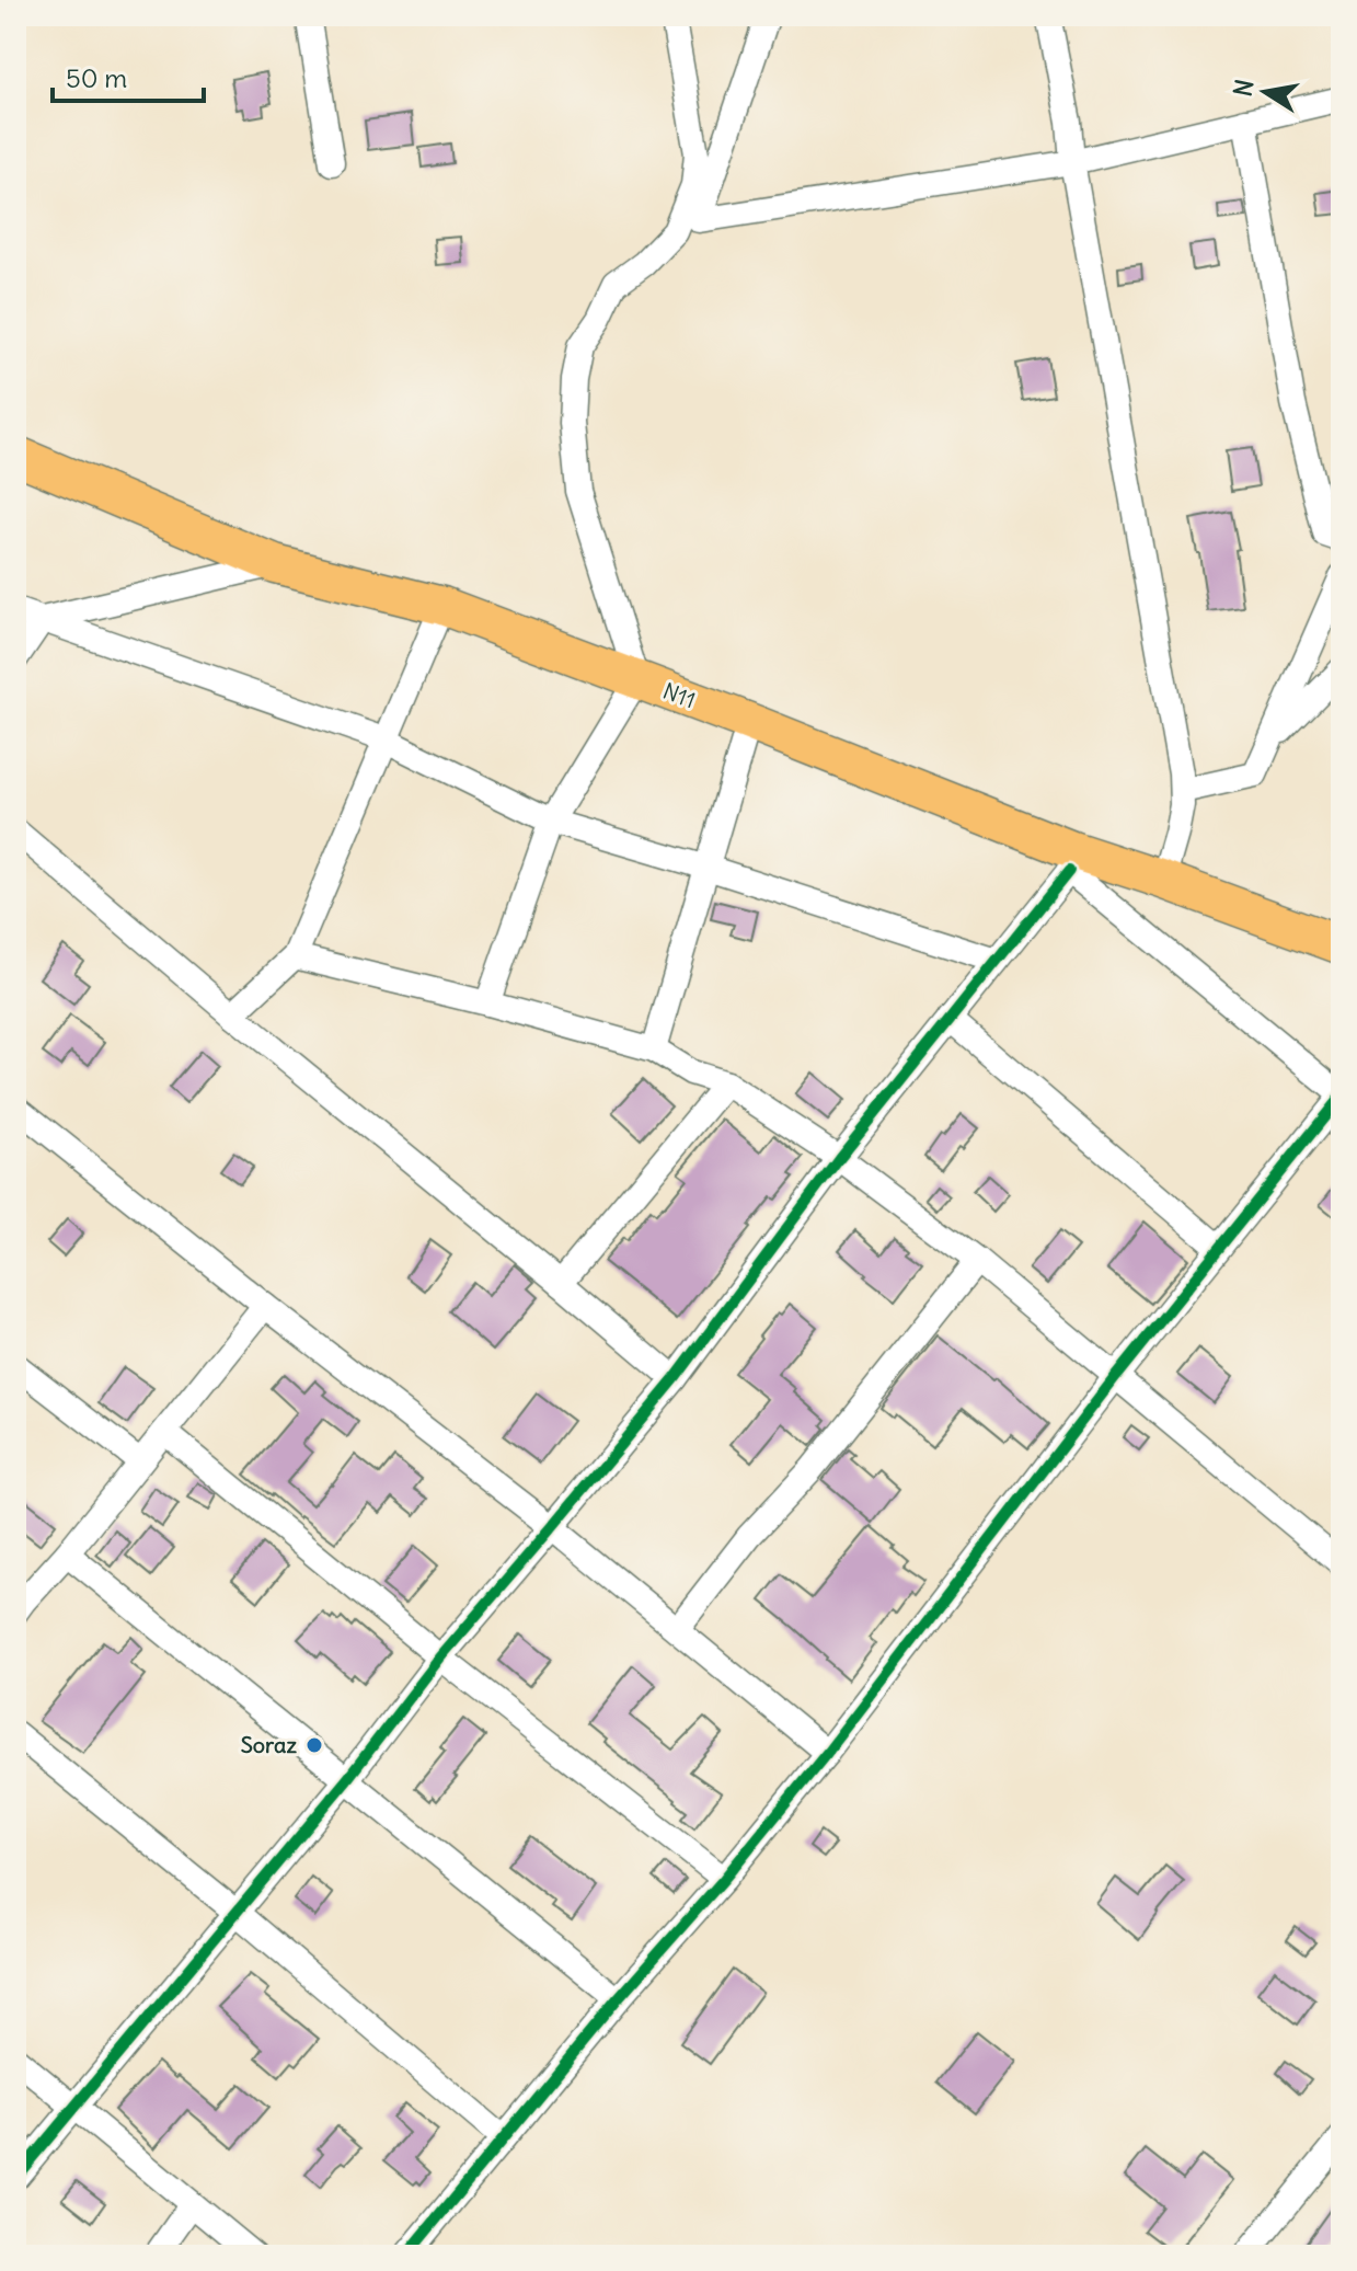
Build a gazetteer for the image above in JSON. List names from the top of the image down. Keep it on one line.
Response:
{"streets":{"main road":["N11"]},"places":["Soraz"],"scale_bar":"50 m","north":"left"}
